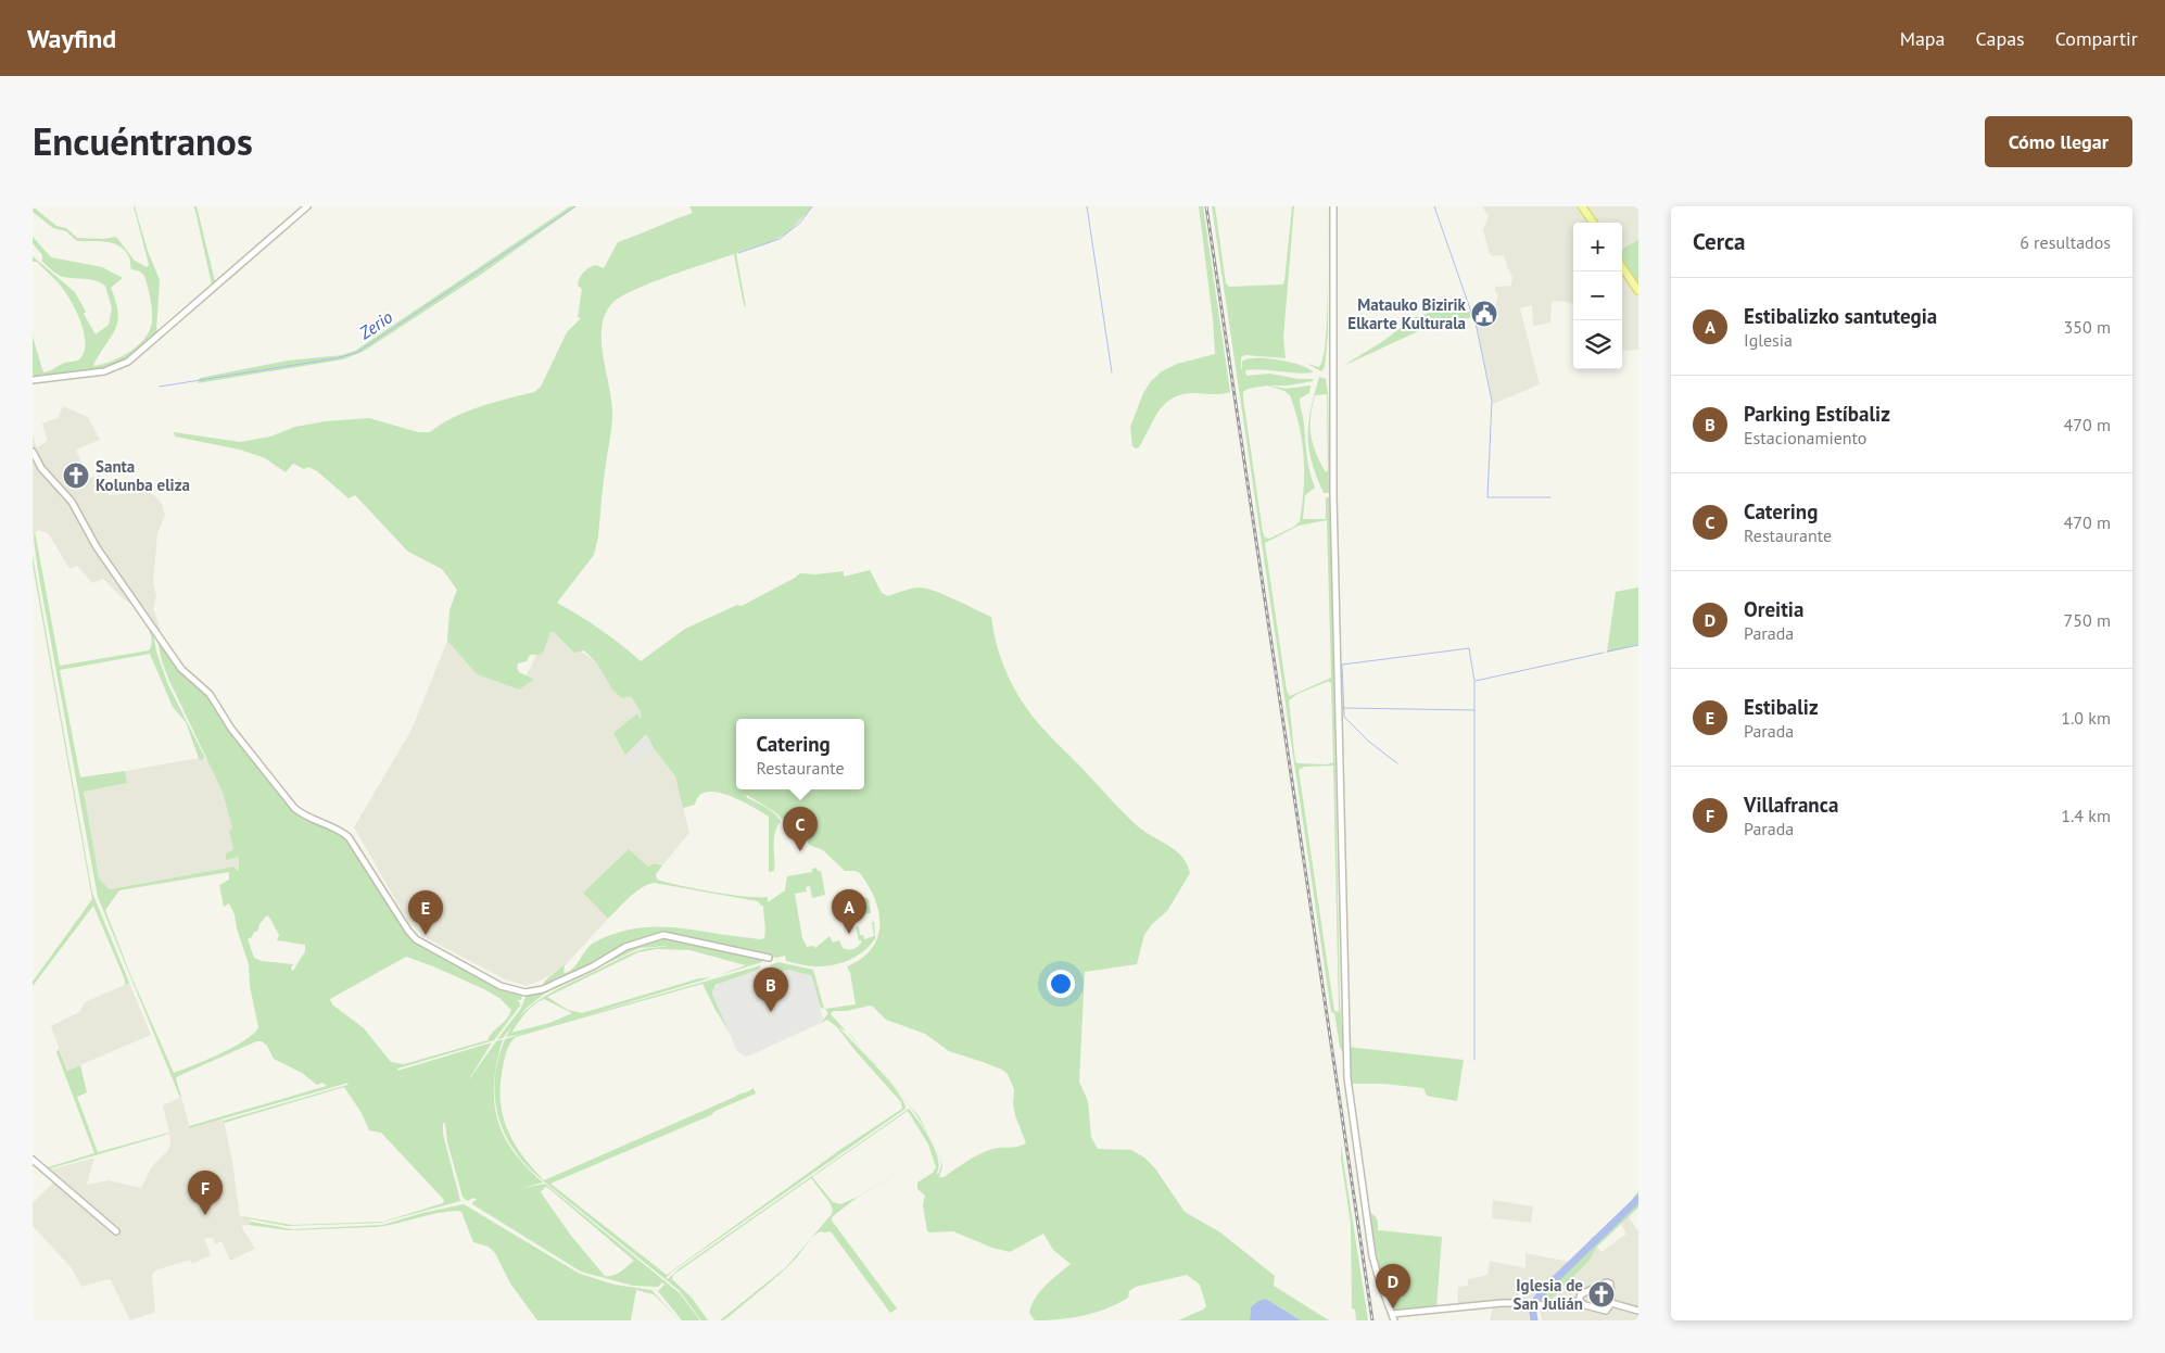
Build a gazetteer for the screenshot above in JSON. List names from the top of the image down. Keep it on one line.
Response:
{"water":["Zerio"],"places":{"public building":["Matauko Bizirik Elkarte Kulturala"],"church":["Santa Kolunba eliza","Iglesia de San Julián"]},"page":{"header":"Wayfind","nav":["Mapa","Capas","Compartir"],"title":"Encuéntranos","buttons":"Cómo llegar","heading":["Cerca","6 resultados"],"map_buttons":["+","−"],"list":[{"mark":"A","name":"Estibalizko santutegia","note":"Iglesia","value":"350 m"},{"mark":"B","name":"Parking Estíbaliz","note":"Estacionamiento","value":"470 m"},{"mark":"C","name":"Catering","note":"Restaurante","value":"470 m"},{"mark":"D","name":"Oreitia","note":"Parada","value":"750 m"},{"mark":"E","name":"Estibaliz","note":"Parada","value":"1.0 km"},{"mark":"F","name":"Villafranca","note":"Parada","value":"1.4 km"}],"popup":["Catering","Restaurante"],"pins":["C","A","E","B","F","D"]}}
